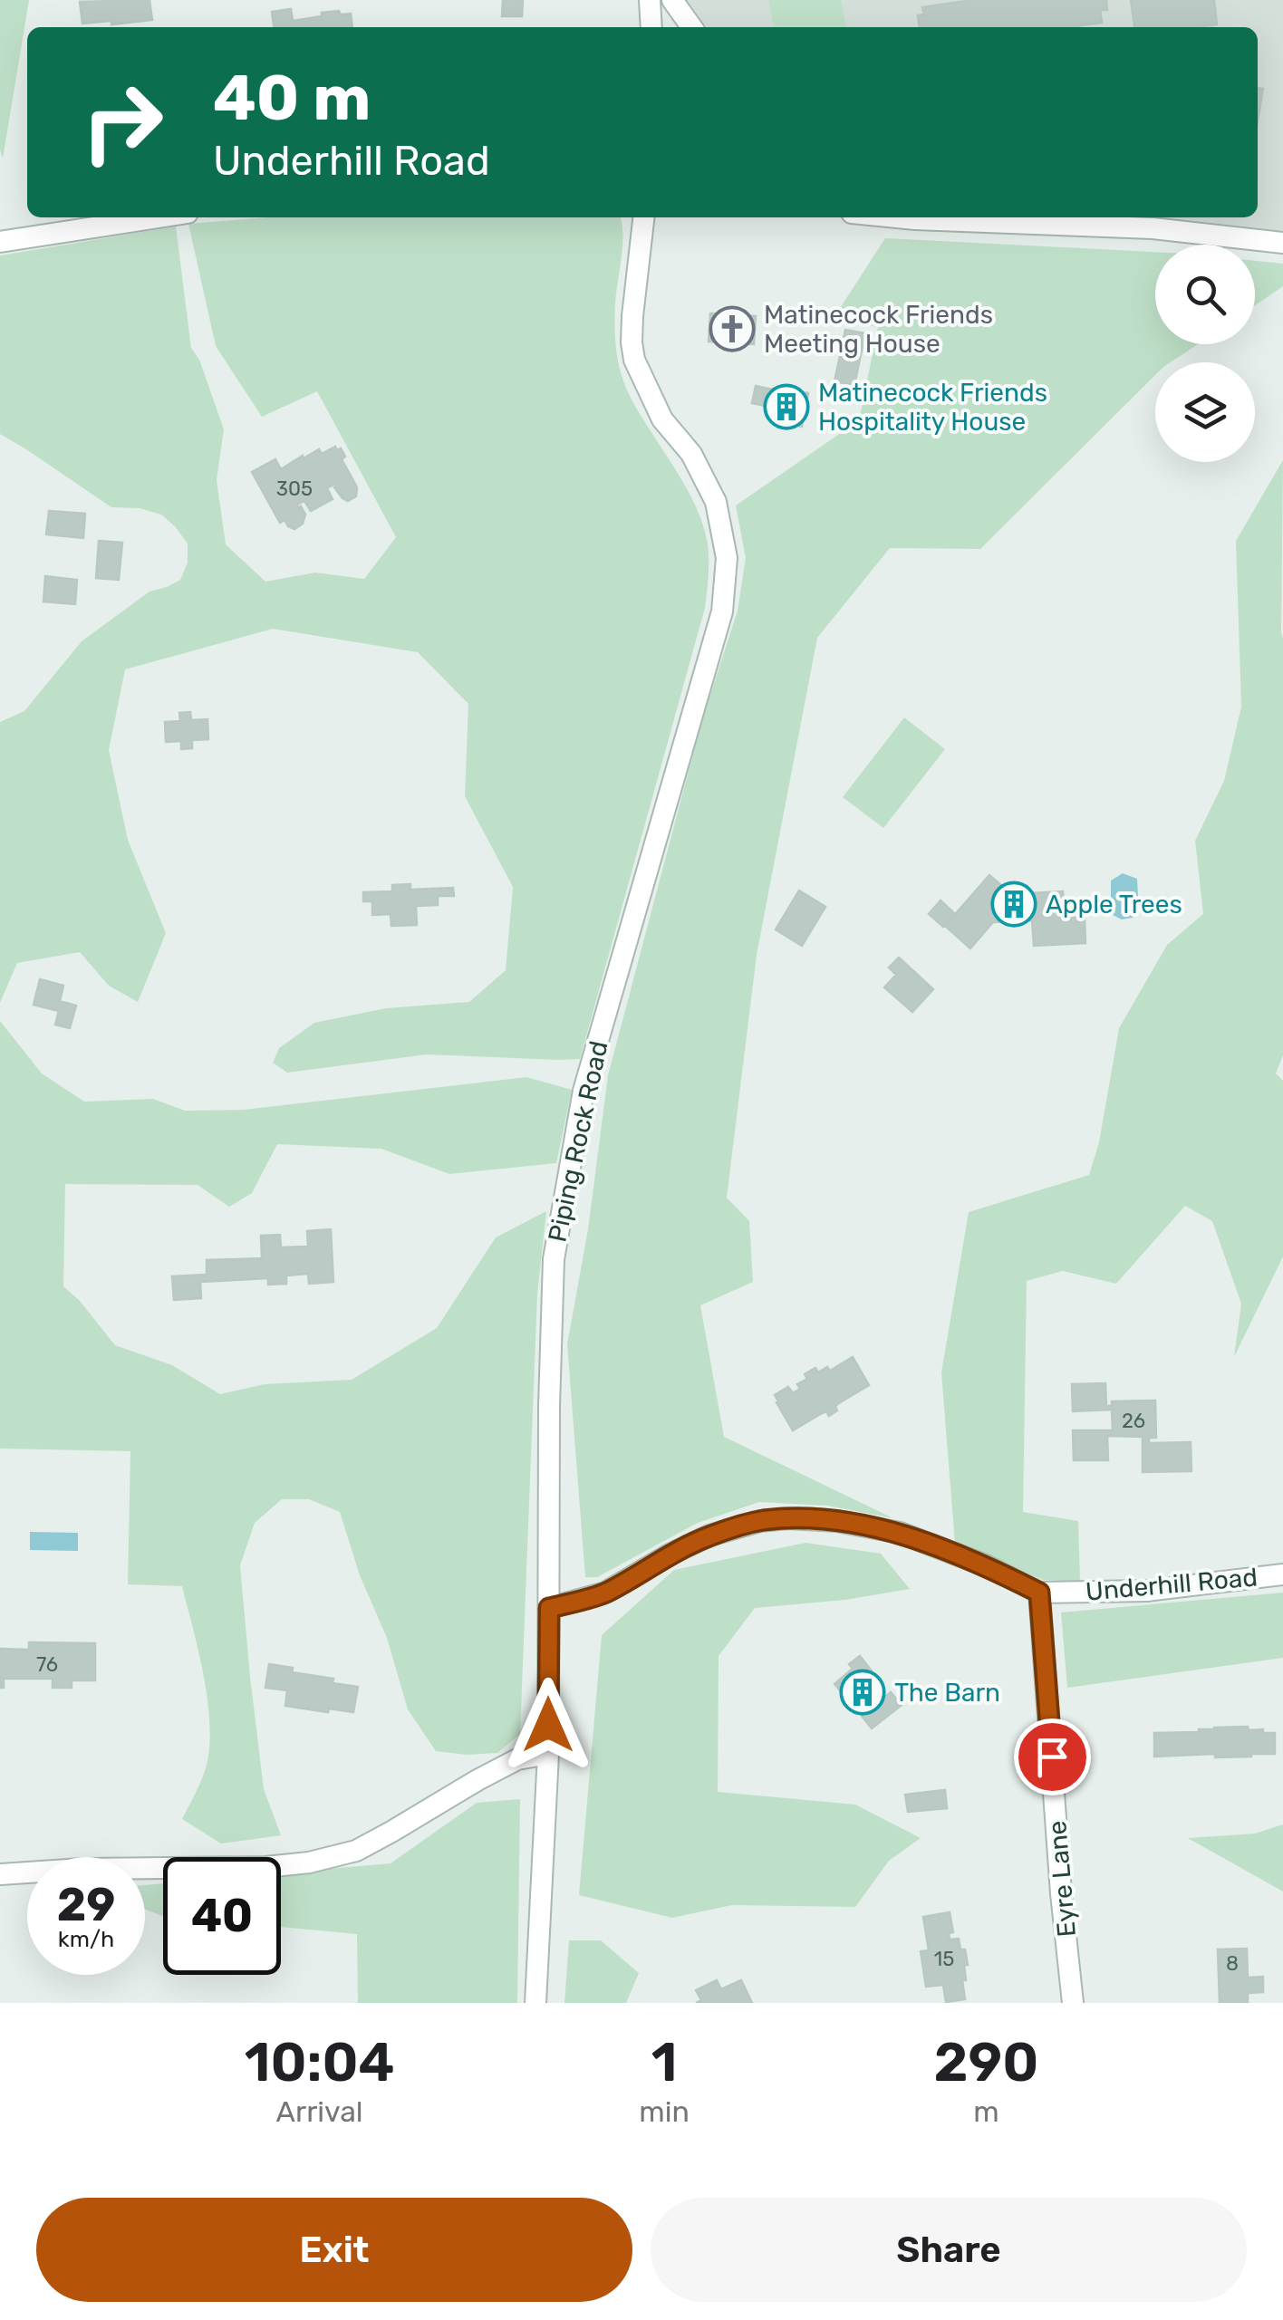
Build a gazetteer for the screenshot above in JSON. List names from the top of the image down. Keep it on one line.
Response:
{"streets":{"street":["Piping Rock Road","Underhill Road","Eyre Lane"]},"crossings":[["Piping Rock Road","Underhill Road"],["Underhill Road","Eyre Lane"]],"places":{"church":["Matinecock Friends Meeting House"],"building":["Matinecock Friends Hospitality House","Apple Trees","The Barn"]},"house_numbers":["305","26","76","15","8"],"page":{"turn":["40 m","Underhill Road"],"speed":"29 km/h","limit":"40","eta":["10:04","Arrival","1","min","290","m"],"buttons":["Exit","Share"]}}
